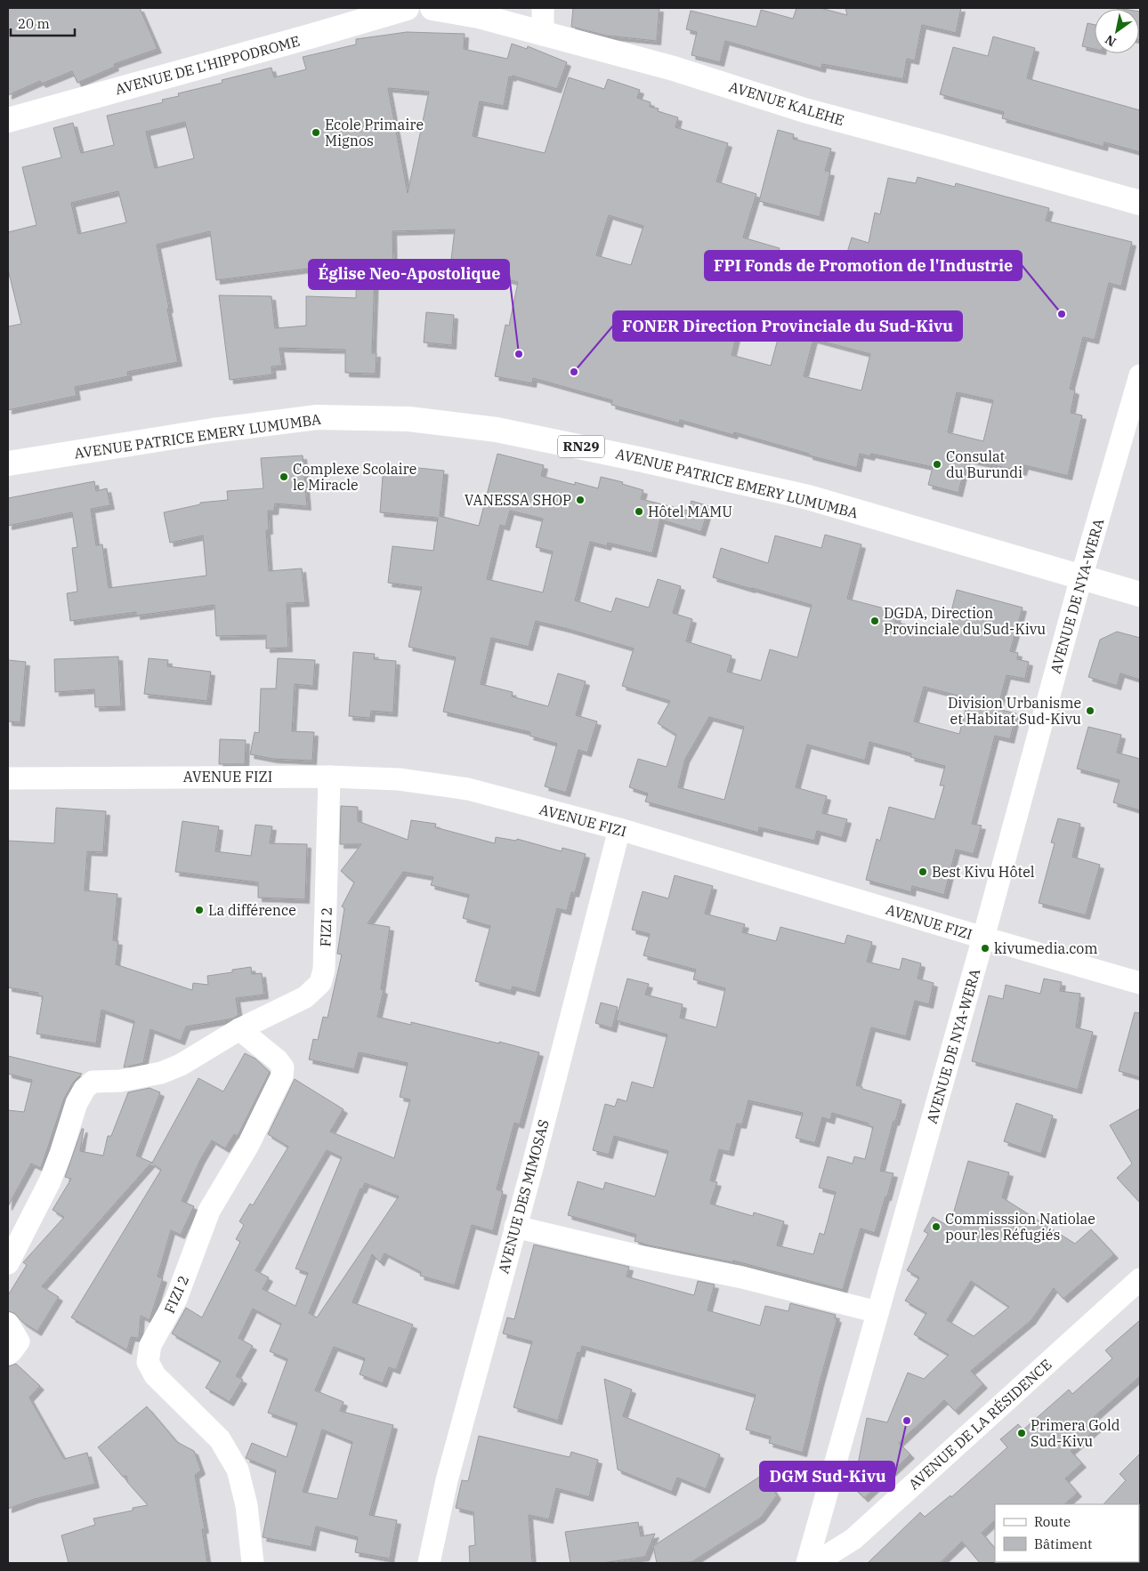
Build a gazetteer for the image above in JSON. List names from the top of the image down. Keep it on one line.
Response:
{"streets":{"main road":["AVENUE DE L'HIPPODROME","AVENUE KALEHE","AVENUE PATRICE EMERY LUMUMBA","RN29"],"street":["AVENUE DE NYA-WERA","AVENUE FIZI","FIZI 2","AVENUE DES MIMOSAS","AVENUE DE LA RÉSIDENCE"]},"crossings":[["AVENUE PATRICE EMERY LUMUMBA","AVENUE DE NYA-WERA"],["AVENUE DE NYA-WERA","AVENUE FIZI"],["AVENUE FIZI","FIZI 2"],["AVENUE FIZI","AVENUE DES MIMOSAS"]],"places":["Ecole Primaire Mignos","FPI Fonds de Promotion de l'Industrie","Église Neo-Apostolique","FONER Direction Provinciale du Sud-Kivu","Consulat du Burundi","Complexe Scolaire le Miracle","VANESSA SHOP","Hôtel MAMU","DGDA, Direction Provinciale du Sud-Kivu","Division Urbanisme et Habitat Sud-Kivu","Best Kivu Hôtel","La différence","kivumedia.com","Commisssion Natiolae pour les Réfugiés","DGM Sud-Kivu","Primera Gold Sud-Kivu"],"legend":["Route","Bâtiment"],"scale_bar":"20 m","north":"bottom left"}
